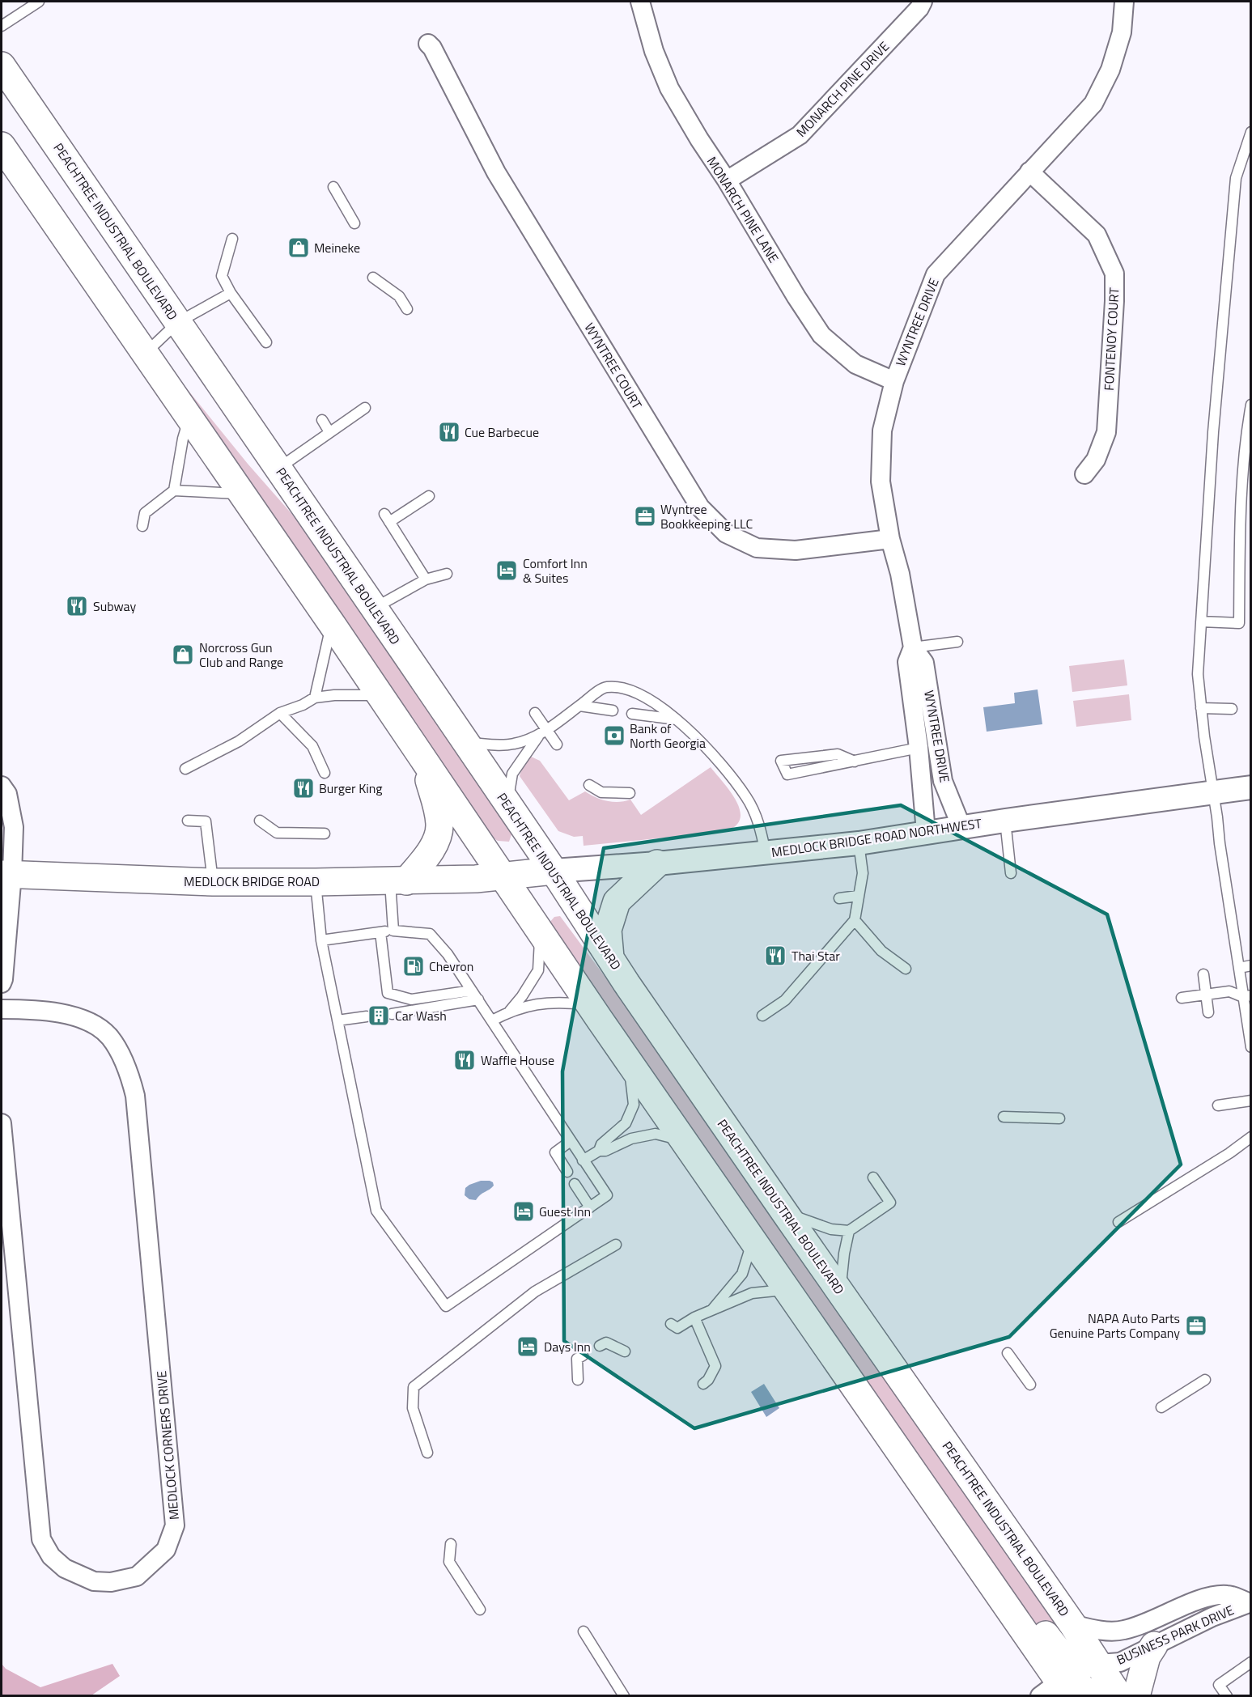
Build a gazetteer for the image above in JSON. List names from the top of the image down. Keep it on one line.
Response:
{"streets":{"main road":["PEACHTREE INDUSTRIAL BOULEVARD","MEDLOCK BRIDGE ROAD NORTHWEST","MEDLOCK BRIDGE ROAD"],"street":["MONARCH PINE DRIVE","MONARCH PINE LANE","WYNTREE DRIVE","FONTENOY COURT","WYNTREE COURT","MEDLOCK CORNERS DRIVE","BUSINESS PARK DRIVE"]},"crossings":[["MONARCH PINE DRIVE","MONARCH PINE LANE"],["MONARCH PINE LANE","WYNTREE DRIVE"],["PEACHTREE INDUSTRIAL BOULEVARD","MEDLOCK BRIDGE ROAD NORTHWEST"],["PEACHTREE INDUSTRIAL BOULEVARD","BUSINESS PARK DRIVE"],["WYNTREE DRIVE","FONTENOY COURT"],["WYNTREE DRIVE","WYNTREE COURT"],["WYNTREE DRIVE","MEDLOCK BRIDGE ROAD NORTHWEST"],["MEDLOCK BRIDGE ROAD NORTHWEST","MEDLOCK BRIDGE ROAD"]],"places":{"shop":["Meineke","Norcross Gun Club and Range"],"restaurant":["Cue Barbecue","Subway","Burger King","Thai Star","Waffle House"],"office":["Wyntree Bookkeeping LLC","NAPA Auto Parts Genuine Parts Company"],"hotel":["Comfort Inn & Suites","Guest Inn","Days Inn"],"bank":["Bank of North Georgia"],"fuel station":["Chevron"],"building":["Car Wash"]}}
